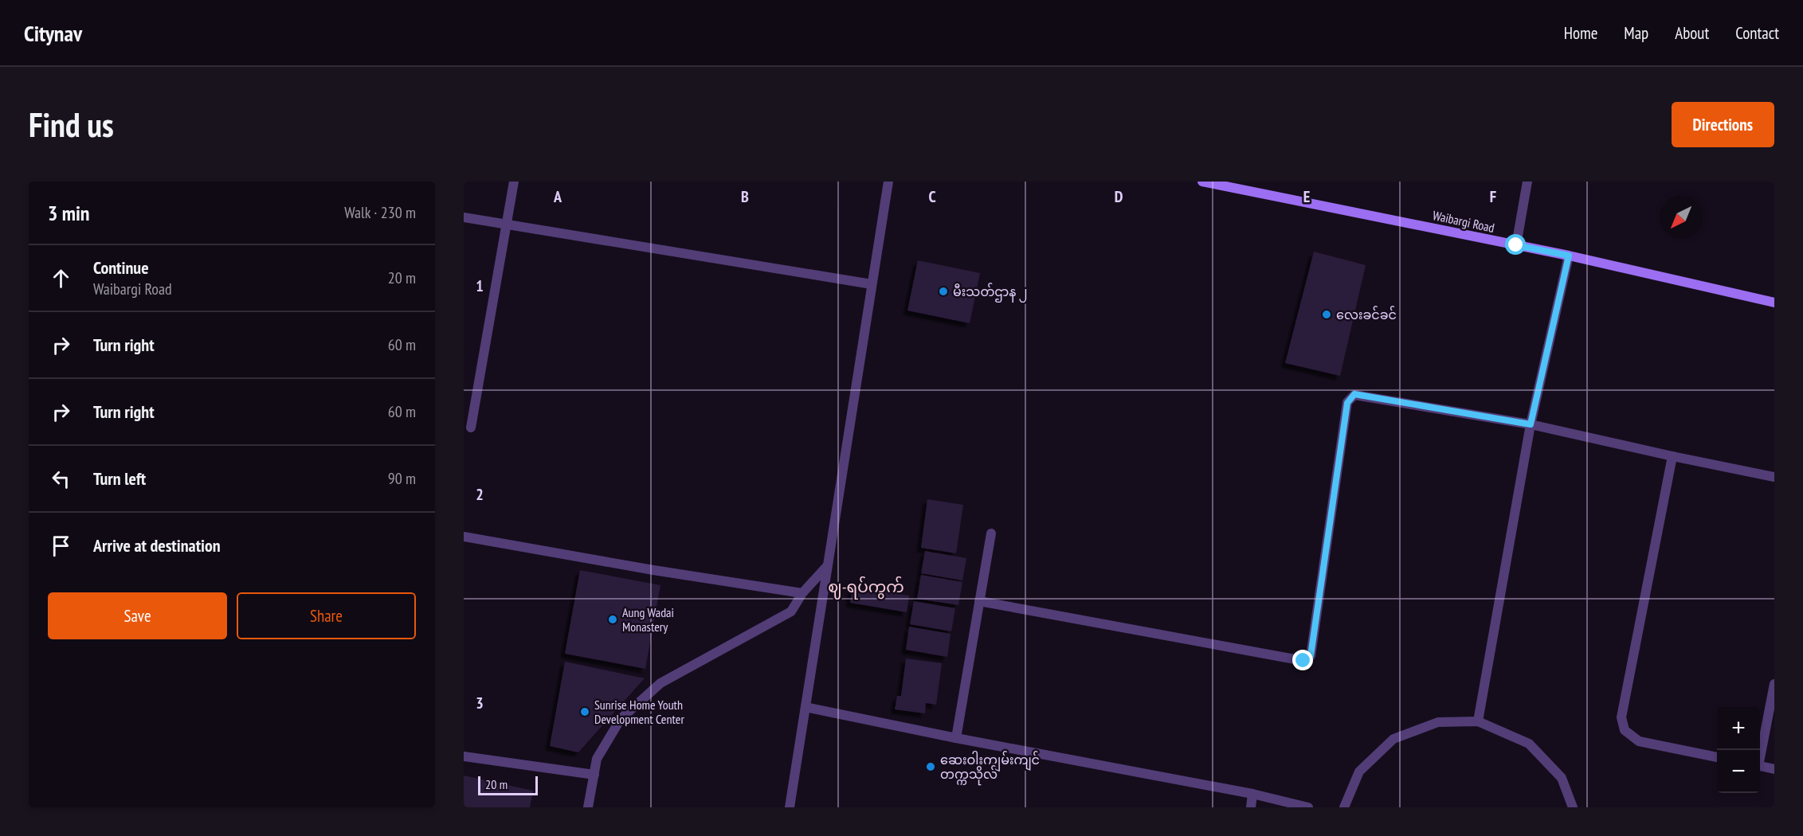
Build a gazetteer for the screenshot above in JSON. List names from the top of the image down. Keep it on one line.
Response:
{"streets":{"street":["Waibargi Road"]},"districts":["ဈ-ရပ်ကွက်"],"places":["မီးသတ်ဌာန ၂","လေးခင်ခင်","Aung Wadai Monastery","Sunrise Home Youth Development Center","ဆေးဝါးကျွမ်းကျင် တက္ကသိုလ်"],"scale_bar":"20 m","north":"bottom left","page":{"header":"Citynav","nav":["Home","Map","About","Contact"],"buttons":["Directions",["Save","Share"]],"title":"Find us","heading":["3 min","Walk · 230 m"],"list":[["Continue","Waibargi Road","20 m"],["Turn right","60 m"],["Turn right","60 m"],["Turn left","90 m"],"Arrive at destination"],"map_buttons":["+","−"],"scale":"20 m"},"grid":{"columns":["A","B","C","D","E","F"],"rows":["1","2","3"]}}
